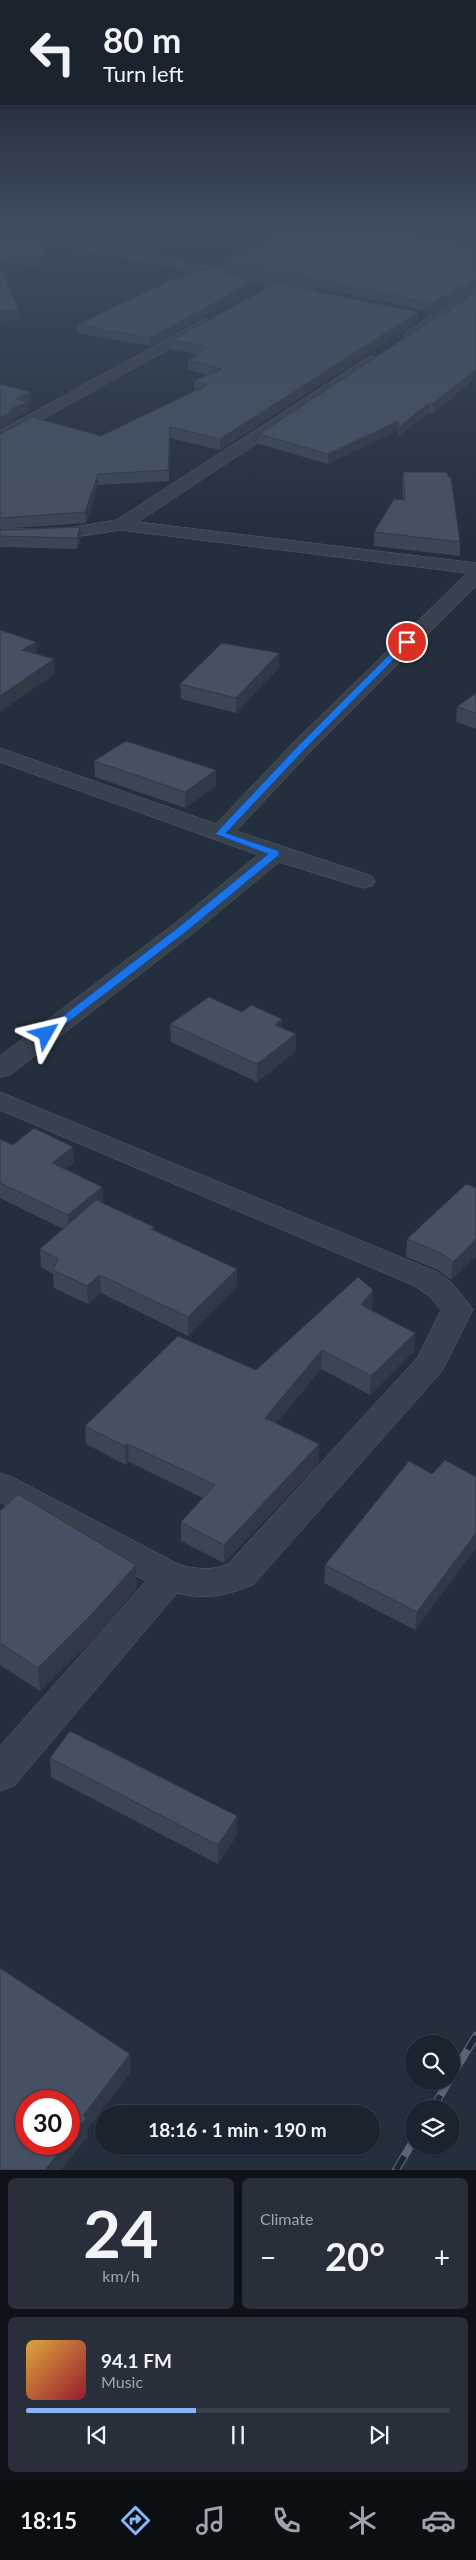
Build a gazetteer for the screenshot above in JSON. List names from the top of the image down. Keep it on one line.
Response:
{"page":{"turn":["80 m","Turn left"],"limit":"30","trip":"18:16 · 1 min · 190 m","tile":[["24","km/h"],"Climate"],"heat":["−","20°","+"],"song":["94.1 FM","Music"],"tabs":"18:15"}}
